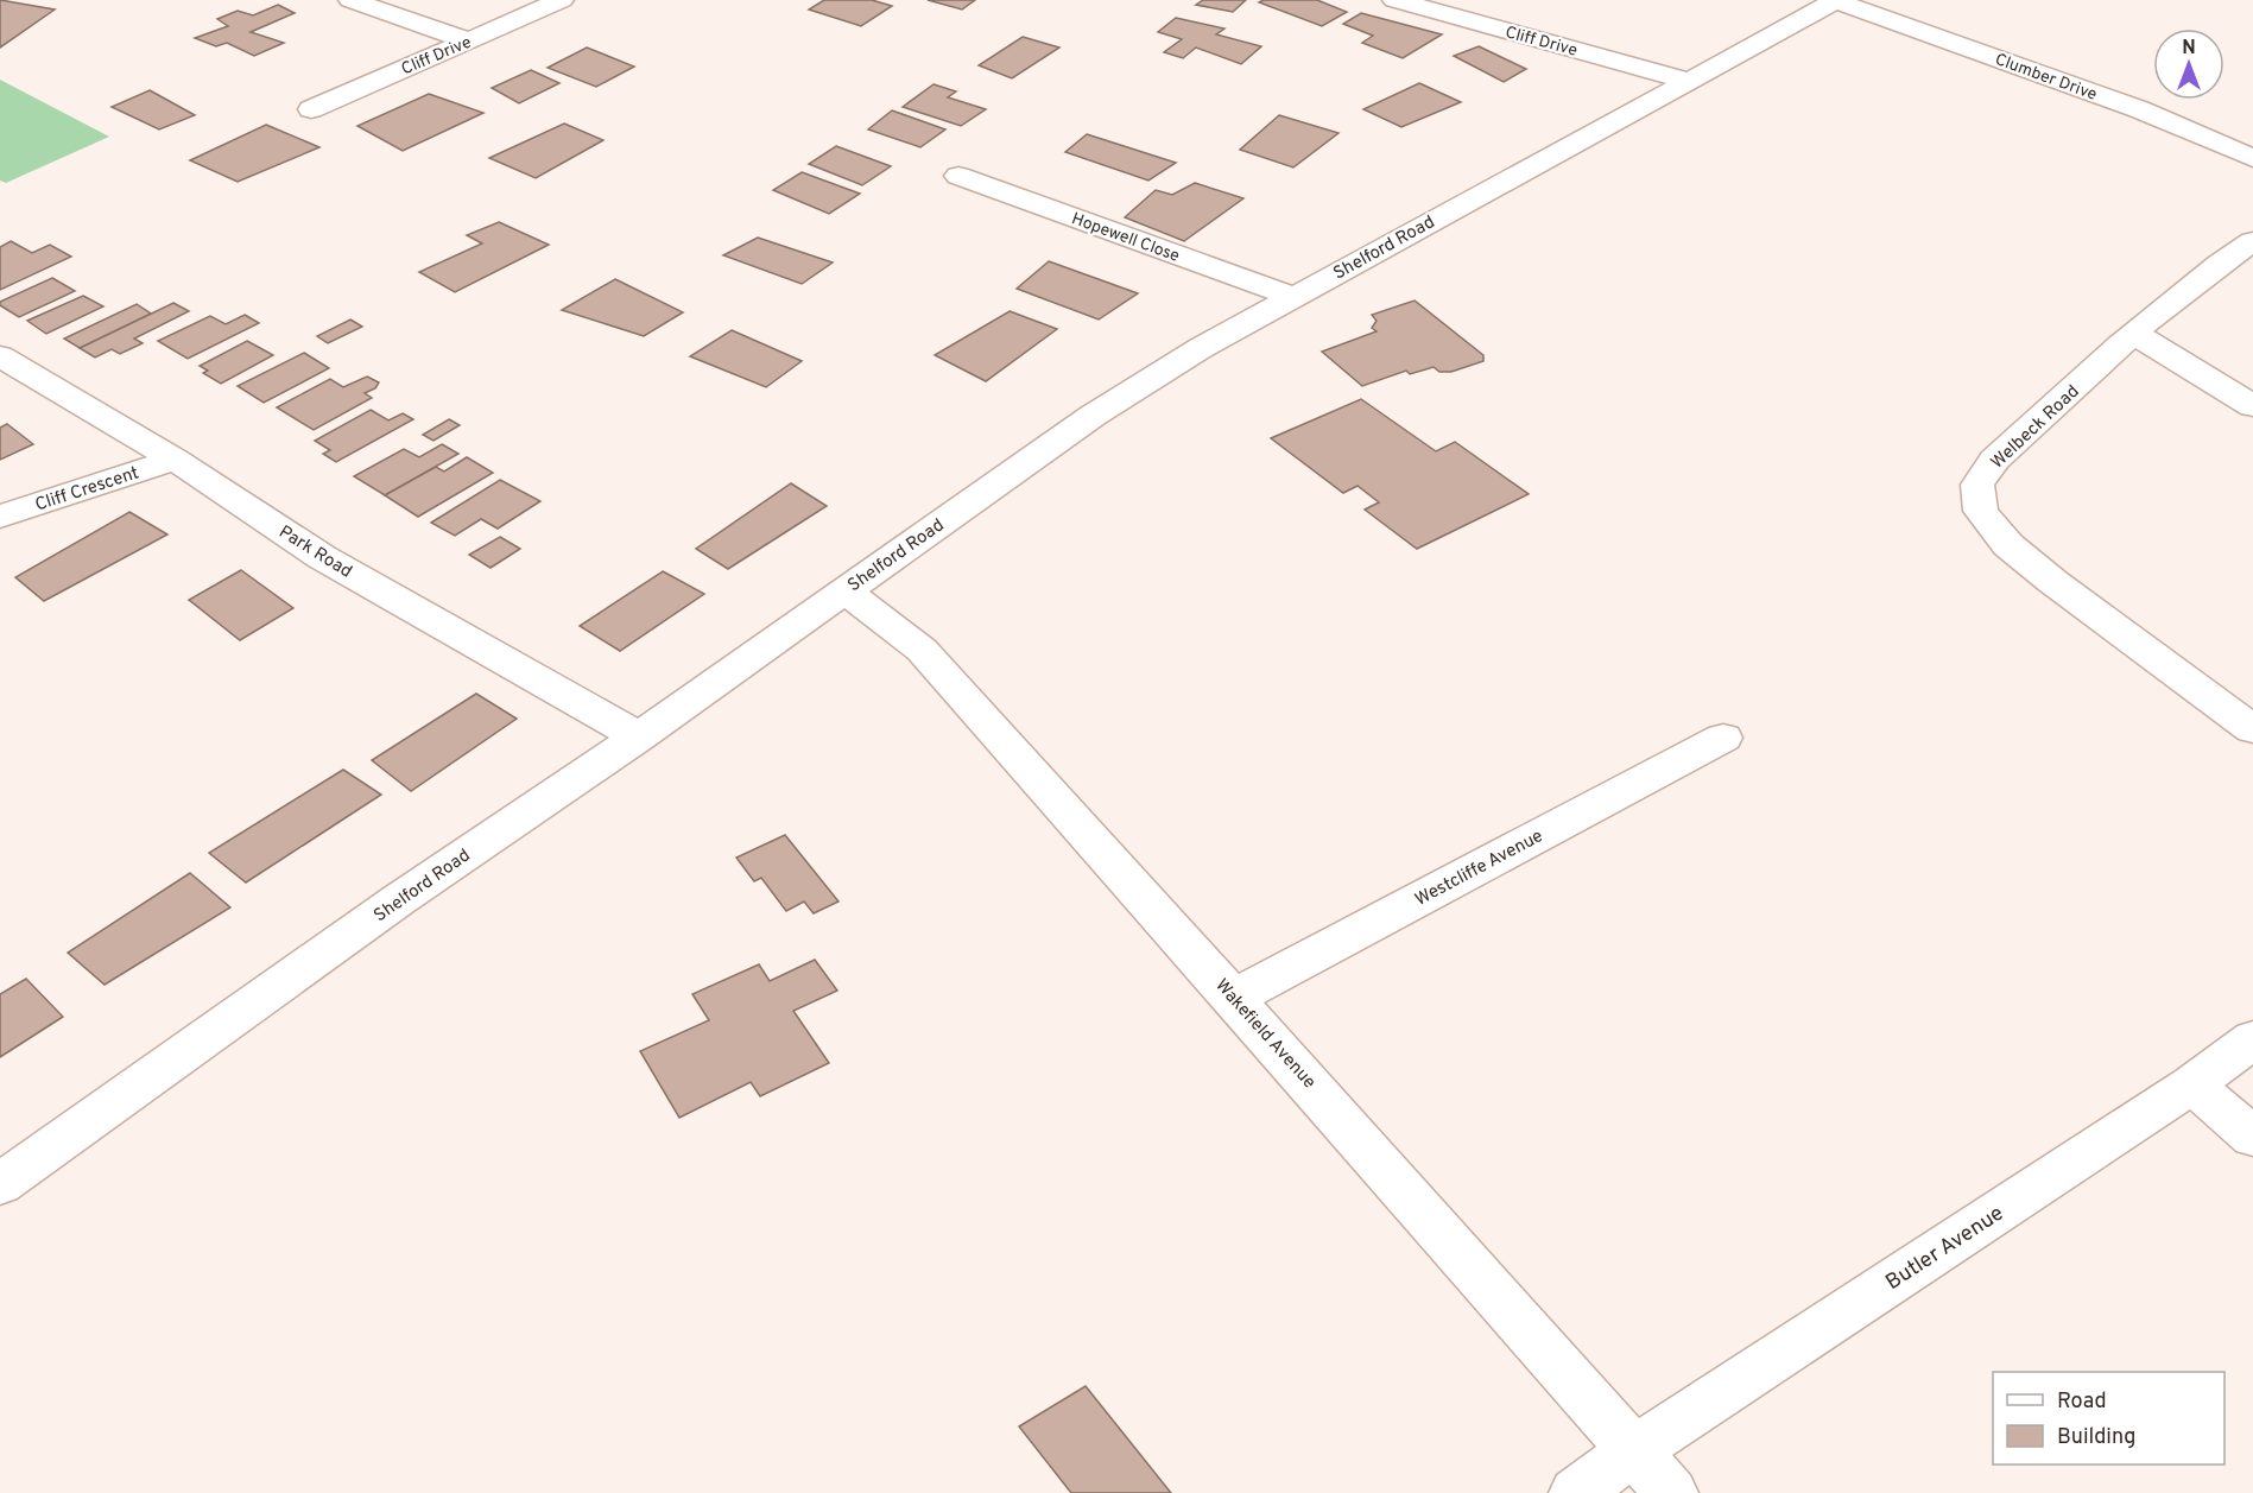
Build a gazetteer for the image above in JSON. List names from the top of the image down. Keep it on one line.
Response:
{"streets":{"street":["Cliff Drive","Clumber Drive","Hopewell Close","Shelford Road","Welbeck Road","Cliff Crescent","Park Road","Westcliffe Avenue","Wakefield Avenue","Butler Avenue"]},"crossings":[["Cliff Drive","Shelford Road"],["Clumber Drive","Shelford Road"],["Hopewell Close","Shelford Road"],["Shelford Road","Park Road"],["Shelford Road","Wakefield Avenue"],["Cliff Crescent","Park Road"],["Westcliffe Avenue","Wakefield Avenue"],["Wakefield Avenue","Butler Avenue"]],"legend":["Road","Building"],"north":"top"}
